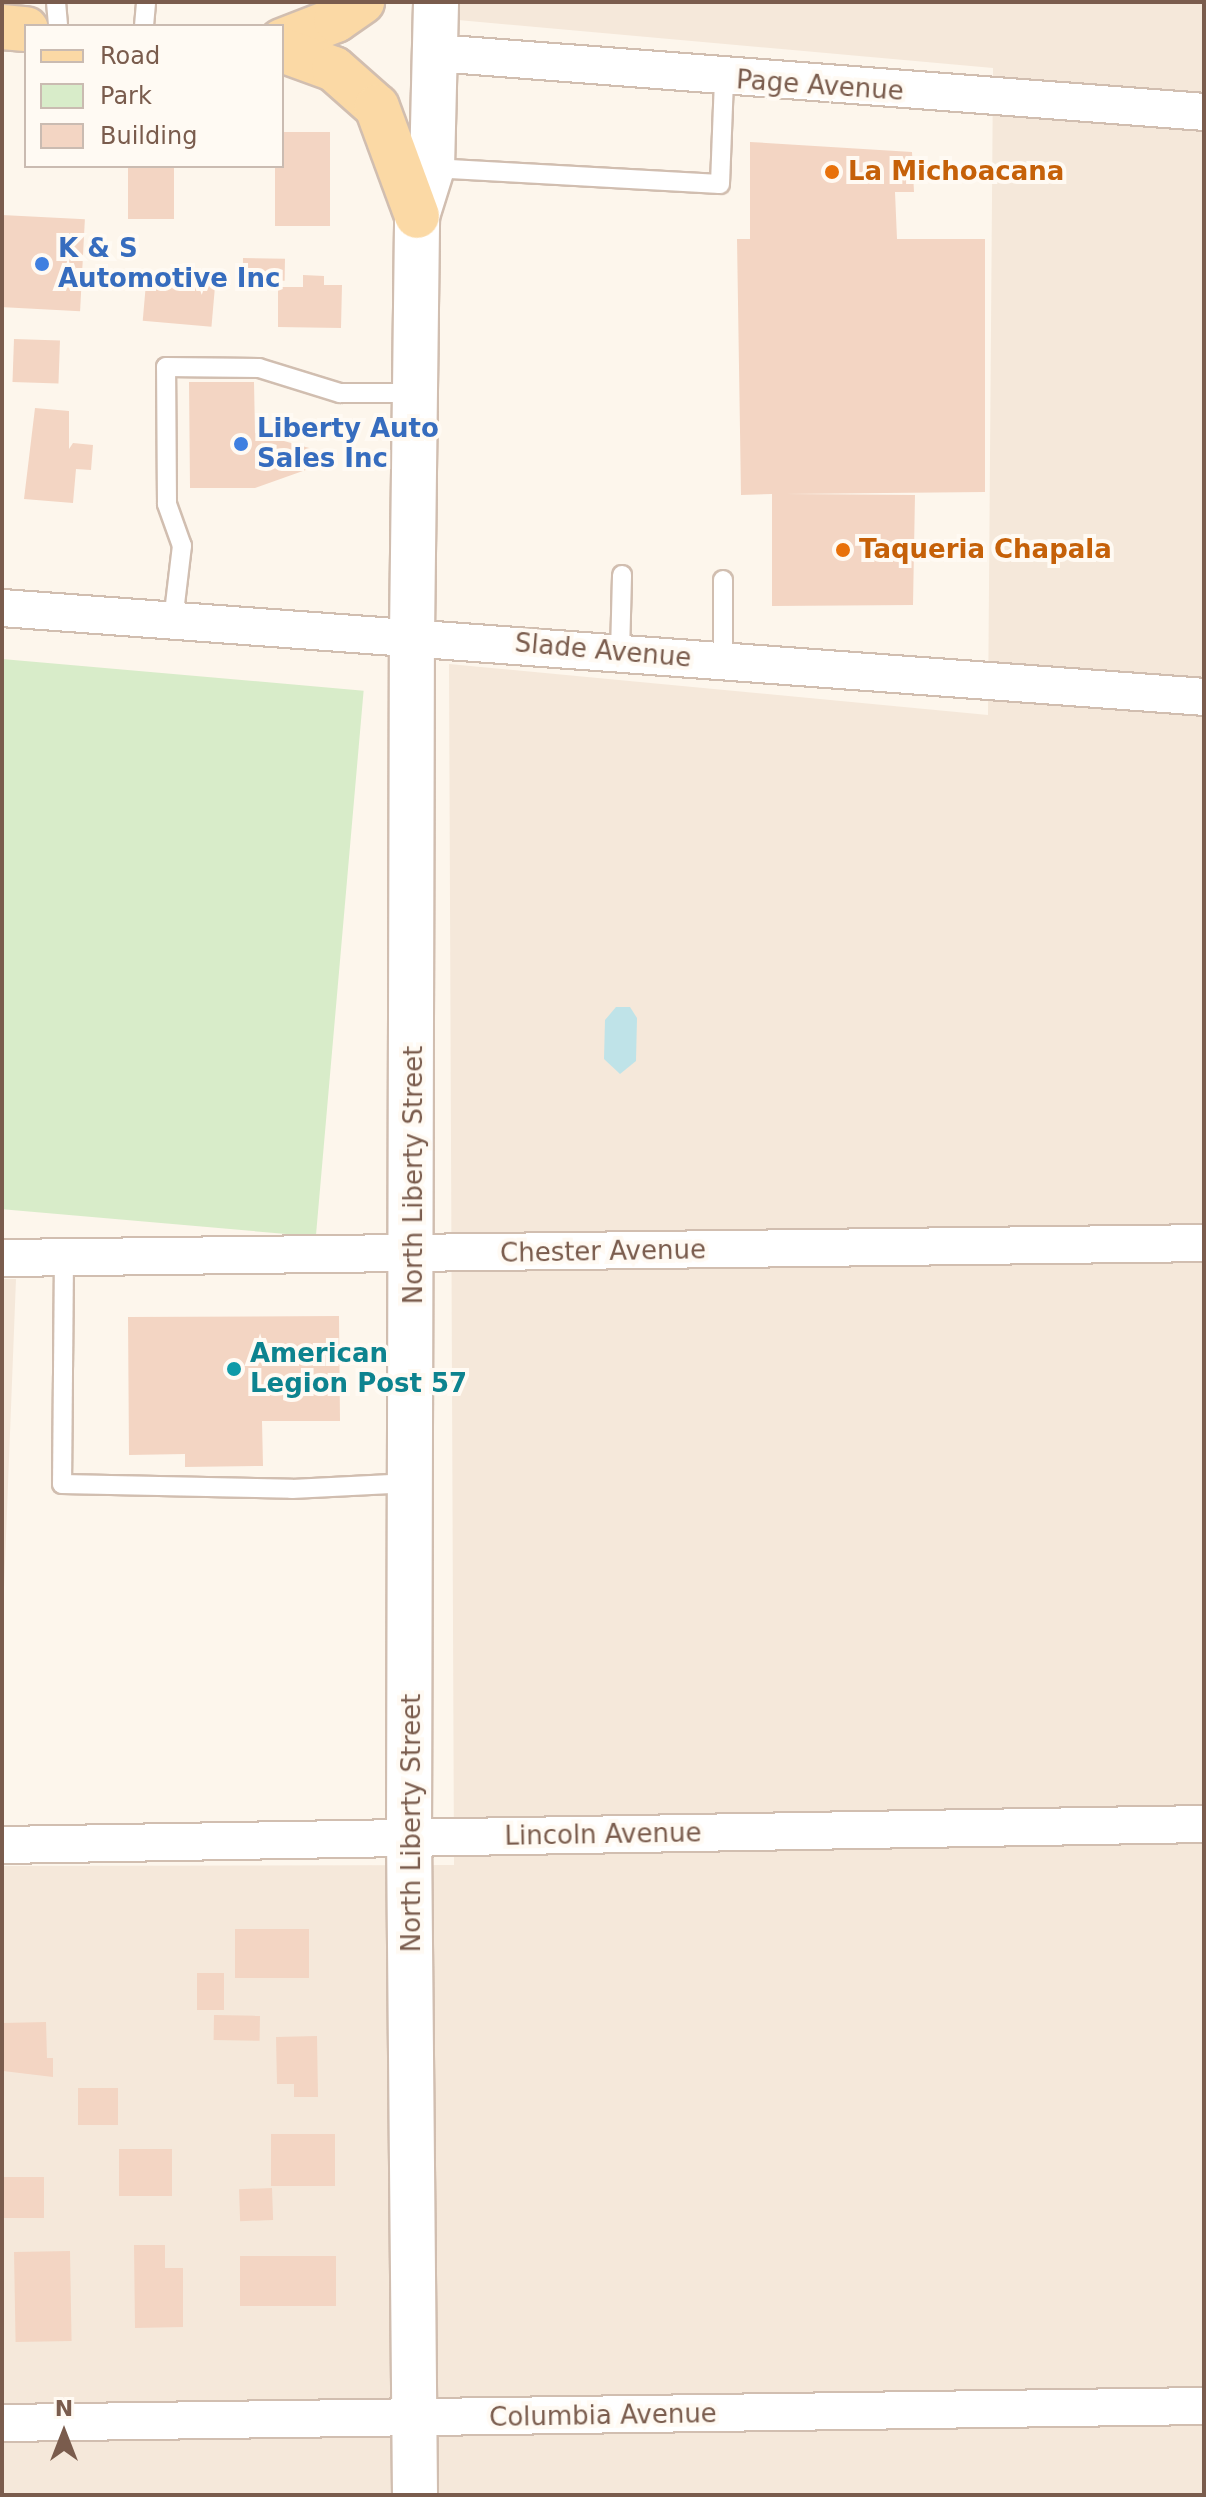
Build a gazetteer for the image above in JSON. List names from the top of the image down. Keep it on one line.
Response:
{"streets":{"main road":["North Liberty Street"],"street":["Page Avenue","Slade Avenue","Chester Avenue","Lincoln Avenue","Columbia Avenue"]},"crossings":[["Page Avenue","North Liberty Street"],["Slade Avenue","North Liberty Street"],["North Liberty Street","Chester Avenue"],["North Liberty Street","Lincoln Avenue"],["North Liberty Street","Columbia Avenue"]],"places":["La Michoacana","K & S Automotive Inc","Liberty Auto Sales Inc","Taqueria Chapala","American Legion Post 57"],"legend":["Road","Park","Building"],"north":"top"}
